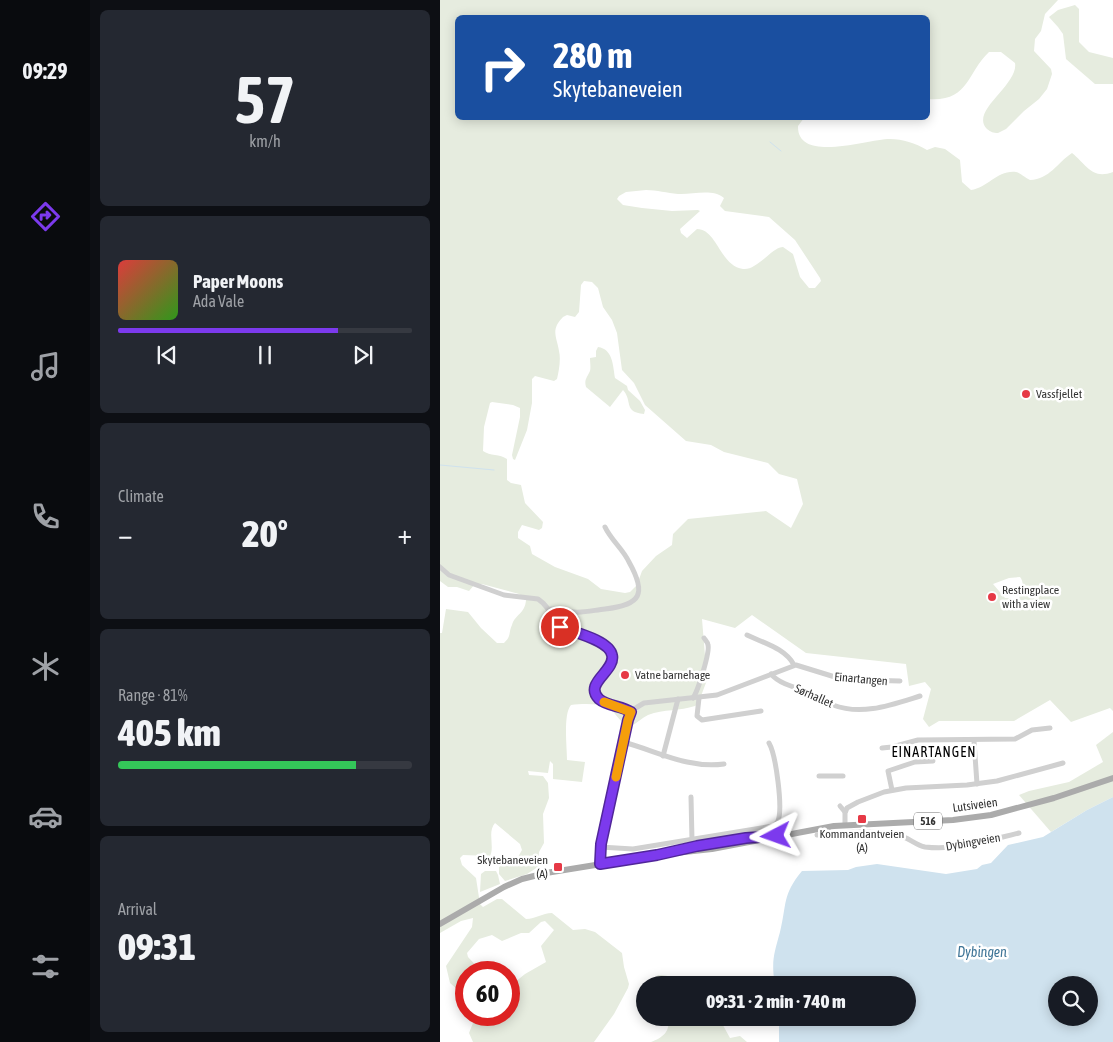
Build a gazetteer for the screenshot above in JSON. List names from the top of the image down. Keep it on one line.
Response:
{"streets":{"main road":["Lutsiveien","516"],"street":["Einartangen","Sørhallet","Dybingveien"]},"districts":["EINARTANGEN"],"water":["Dybingen"],"places":{"other":["Vassfjellet","Restingplace with a view","Vatne barnehage"],"transit":["Kommandantveien (A)","Skytebaneveien (A)"]},"page":{"tabs":"09:29","tile":[["57","km/h"],"Climate",["Range · 81%","405 km"],["Arrival","09:31"]],"turn":["280 m","Skytebaneveien"],"song":["Paper Moons","Ada Vale"],"heat":["−","20°","+"],"limit":"60","trip":"09:31 · 2 min · 740 m"}}
